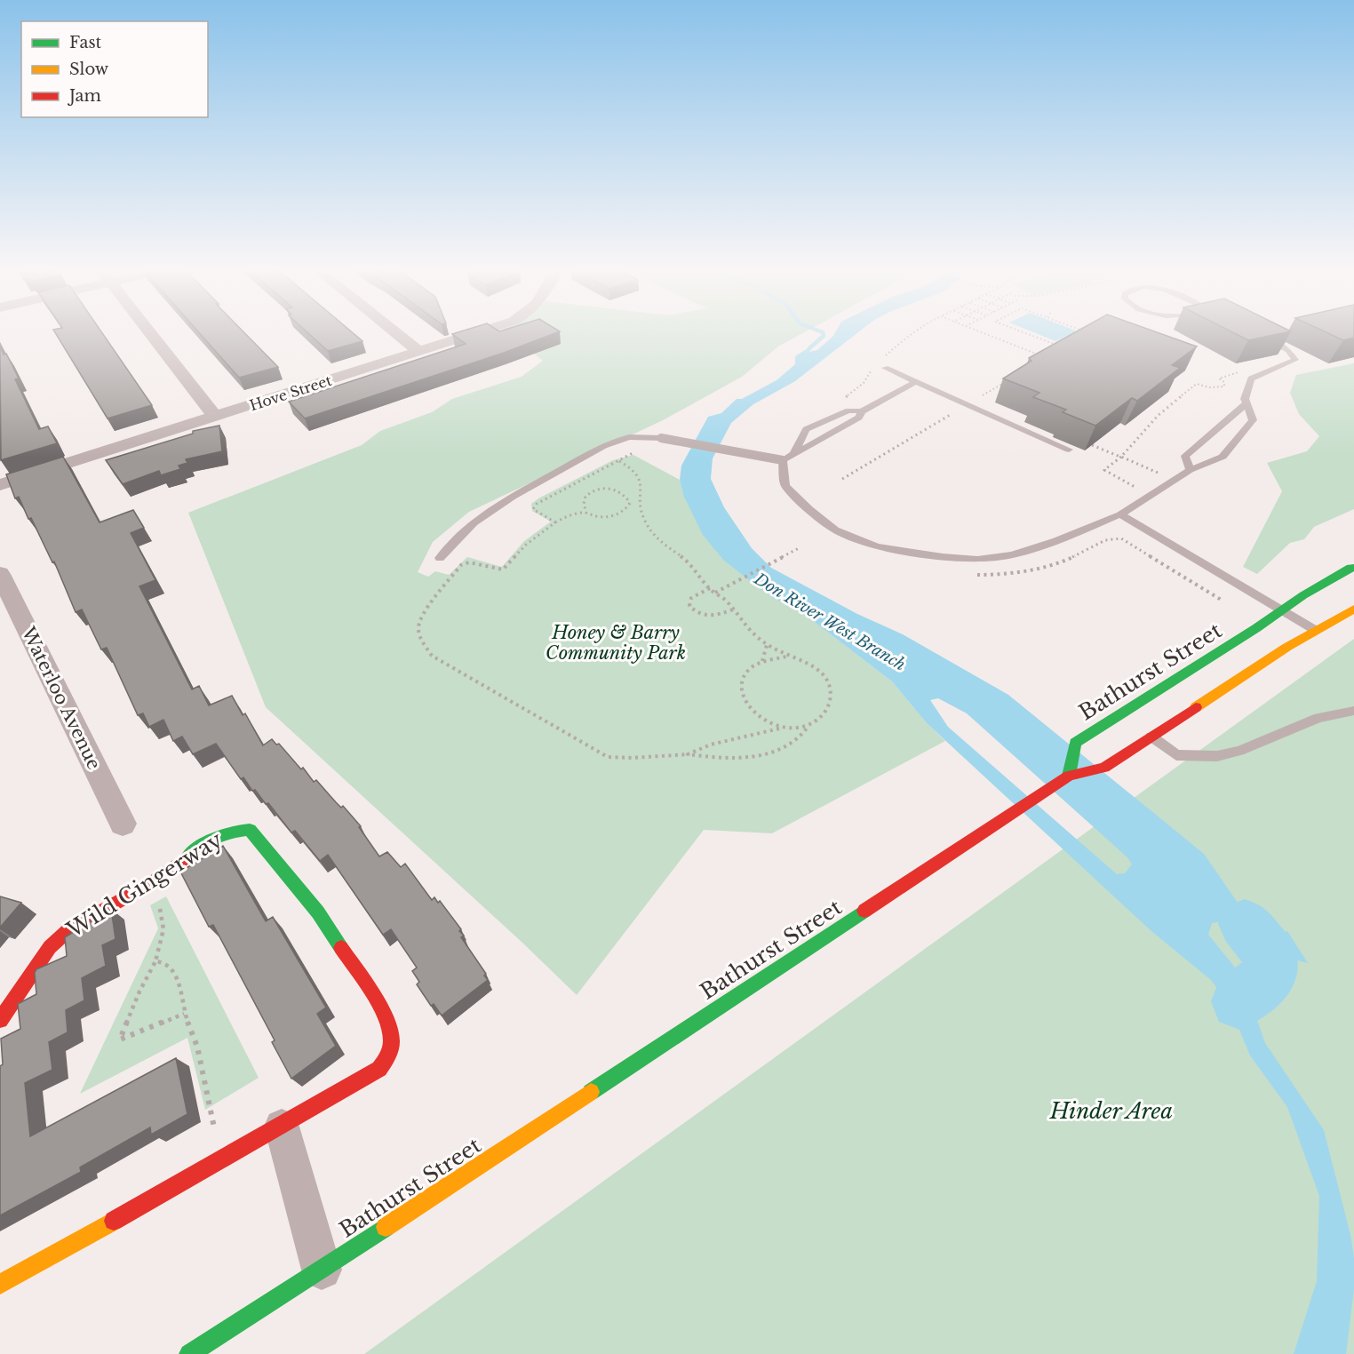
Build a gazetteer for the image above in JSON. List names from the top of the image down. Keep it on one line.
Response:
{"streets":{"main road":["Bathurst Street","Wild Gingerway"],"street":["Hove Street","Waterloo Avenue"]},"water":["Don River West Branch"],"parks":["Honey & Barry Community Park","Hinder Area"],"legend":["Fast","Slow","Jam"]}
